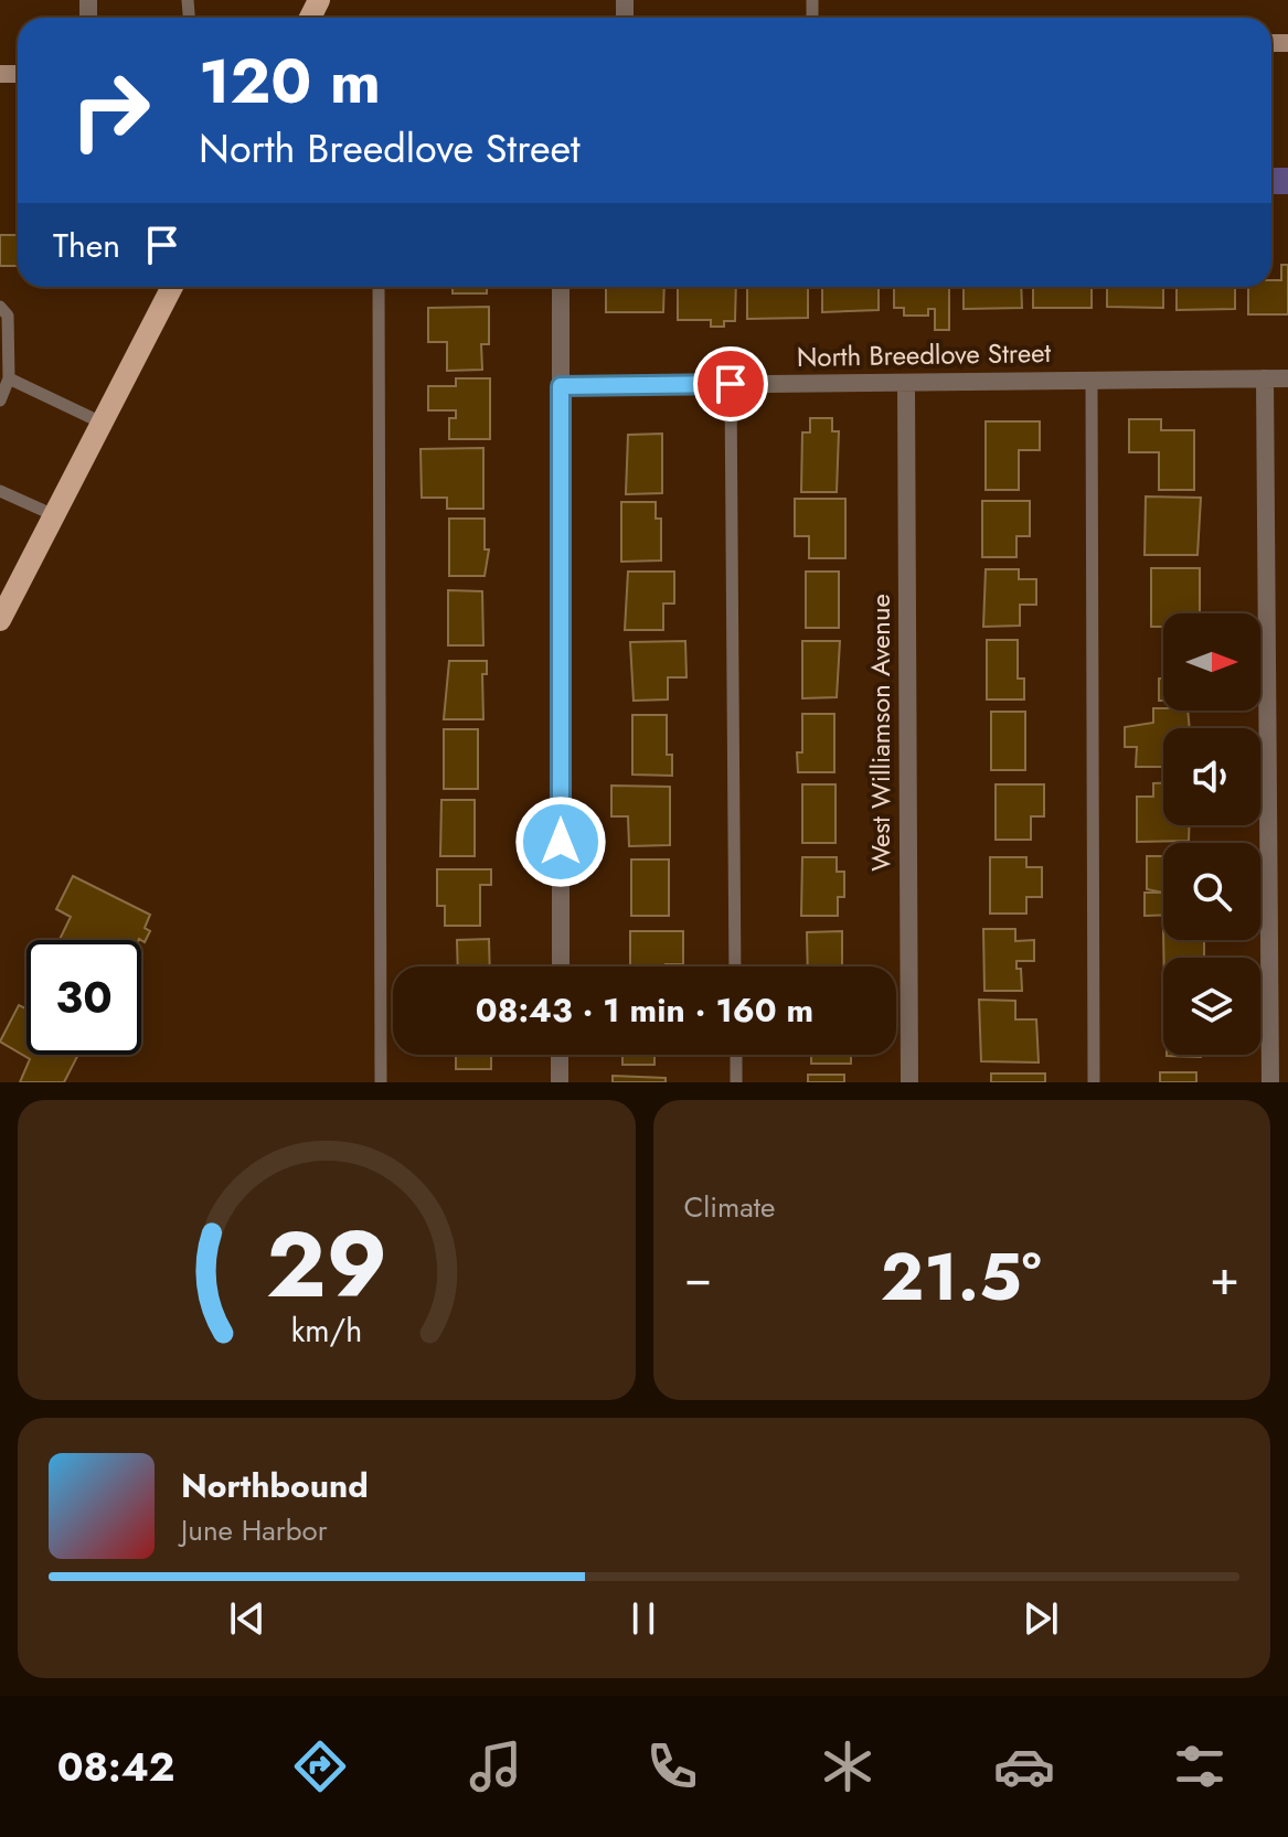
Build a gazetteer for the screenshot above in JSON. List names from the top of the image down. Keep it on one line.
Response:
{"streets":{"street":["North Breedlove Street","West Williamson Avenue"]},"crossings":[["North Breedlove Street","West Williamson Avenue"]],"north":"right","page":{"turn":["120 m","North Breedlove Street"],"then":"Then","limit":"30","trip":"08:43 · 1 min · 160 m","tile":"Climate","heat":["−","21.5°","+"],"song":["Northbound","June Harbor"],"tabs":"08:42","gauge":["29","km/h"]}}
